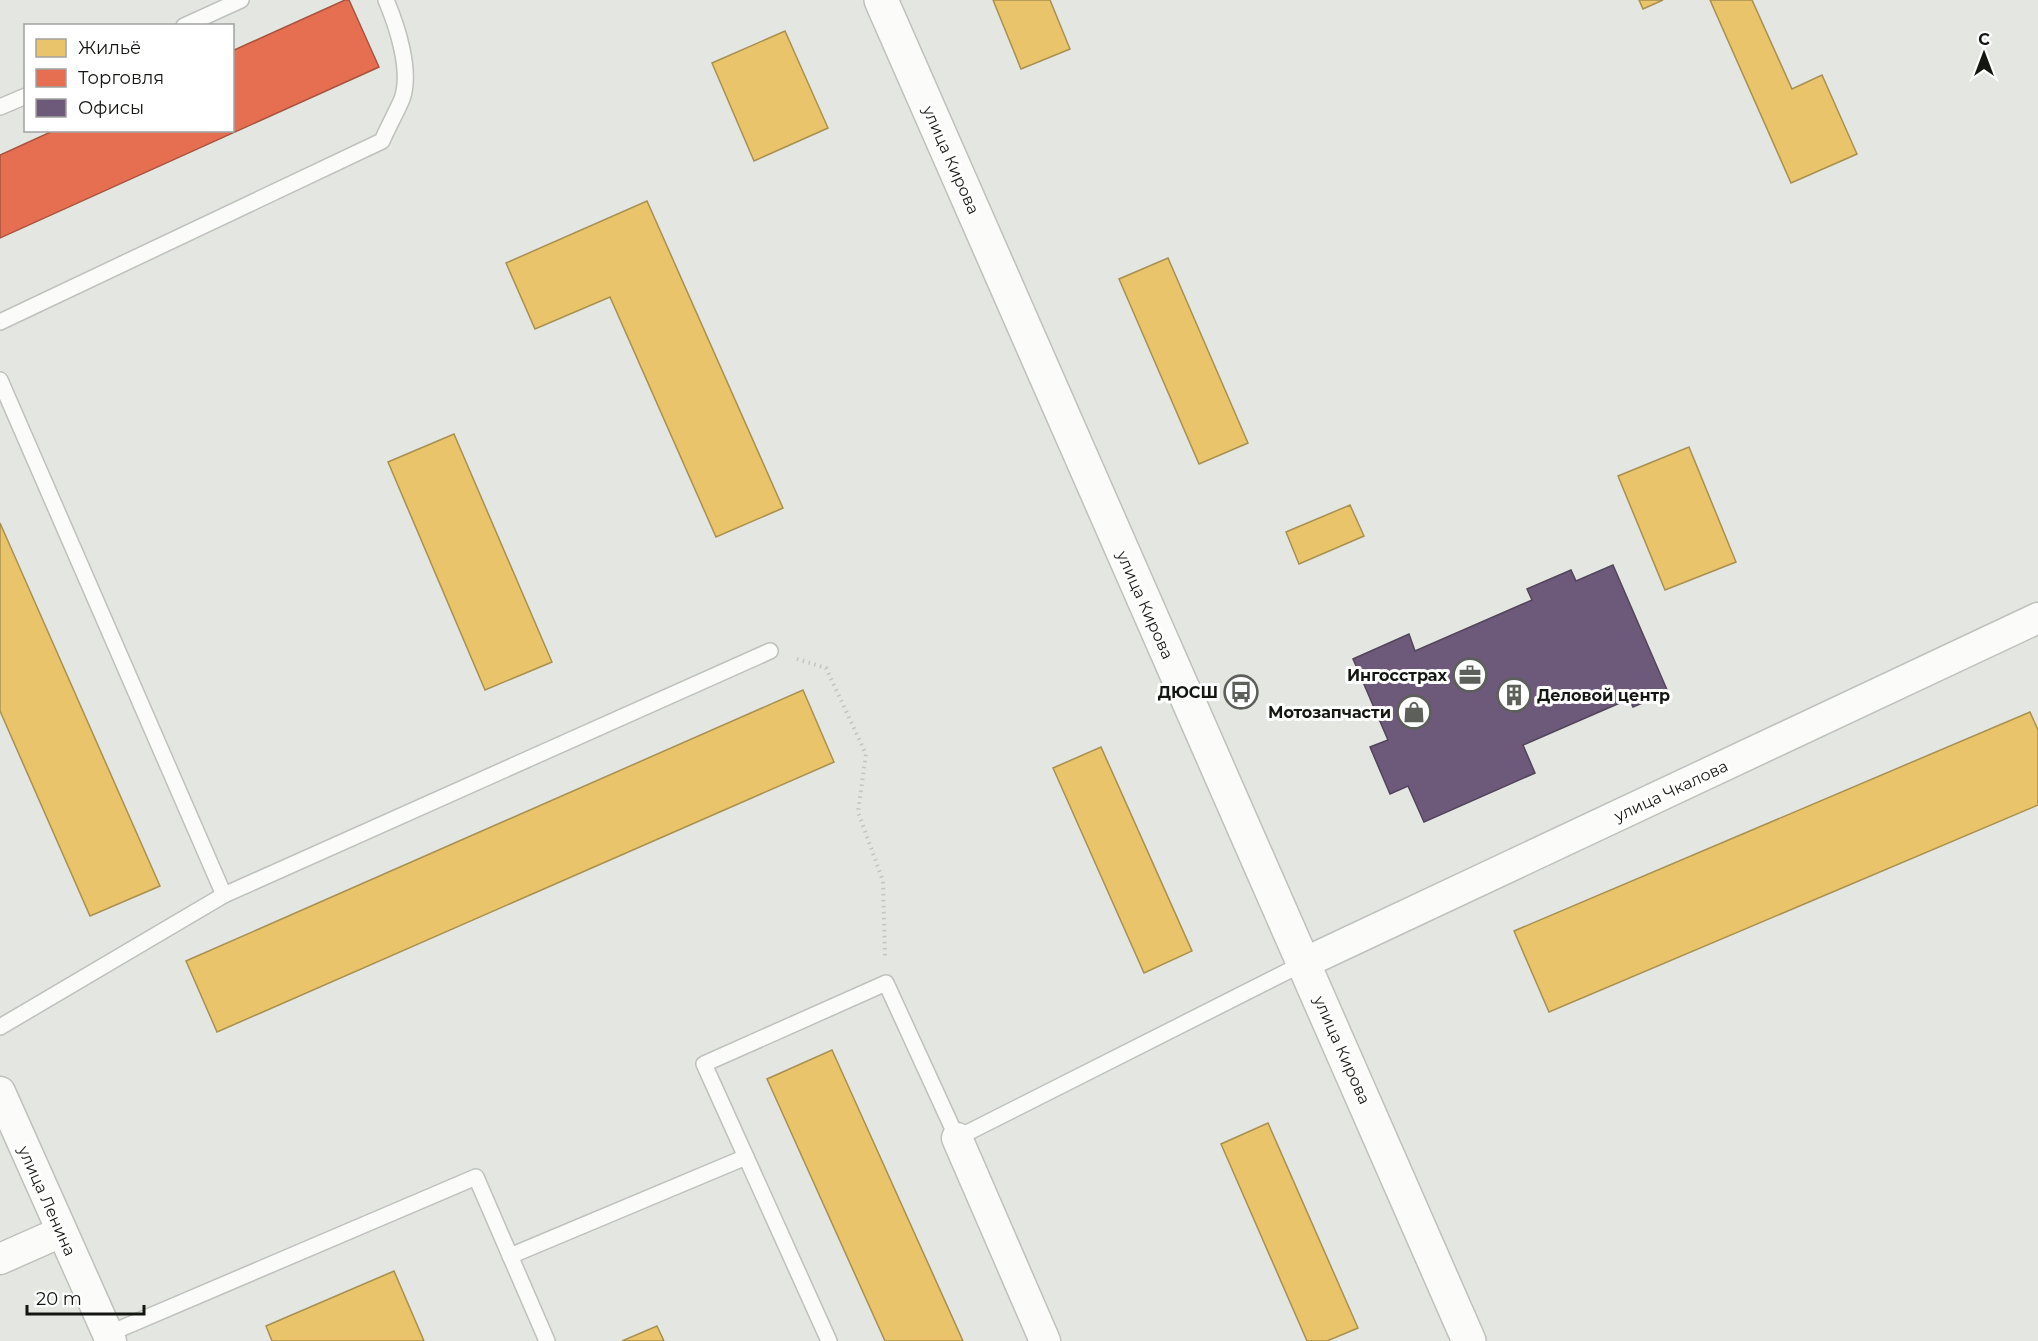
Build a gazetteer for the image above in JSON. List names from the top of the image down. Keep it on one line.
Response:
{"streets":{"street":["улица Кирова","улица Чкалова","улица Ленина"]},"crossings":[["улица Кирова","улица Чкалова"]],"places":{"office":["Ингосстрах"],"bus stop":["ДЮСШ"],"building":["Деловой центр"],"shop":["Мотозапчасти"]},"legend":["Жильё","Торговля","Офисы"],"scale_bar":"20 m","north":"top"}
